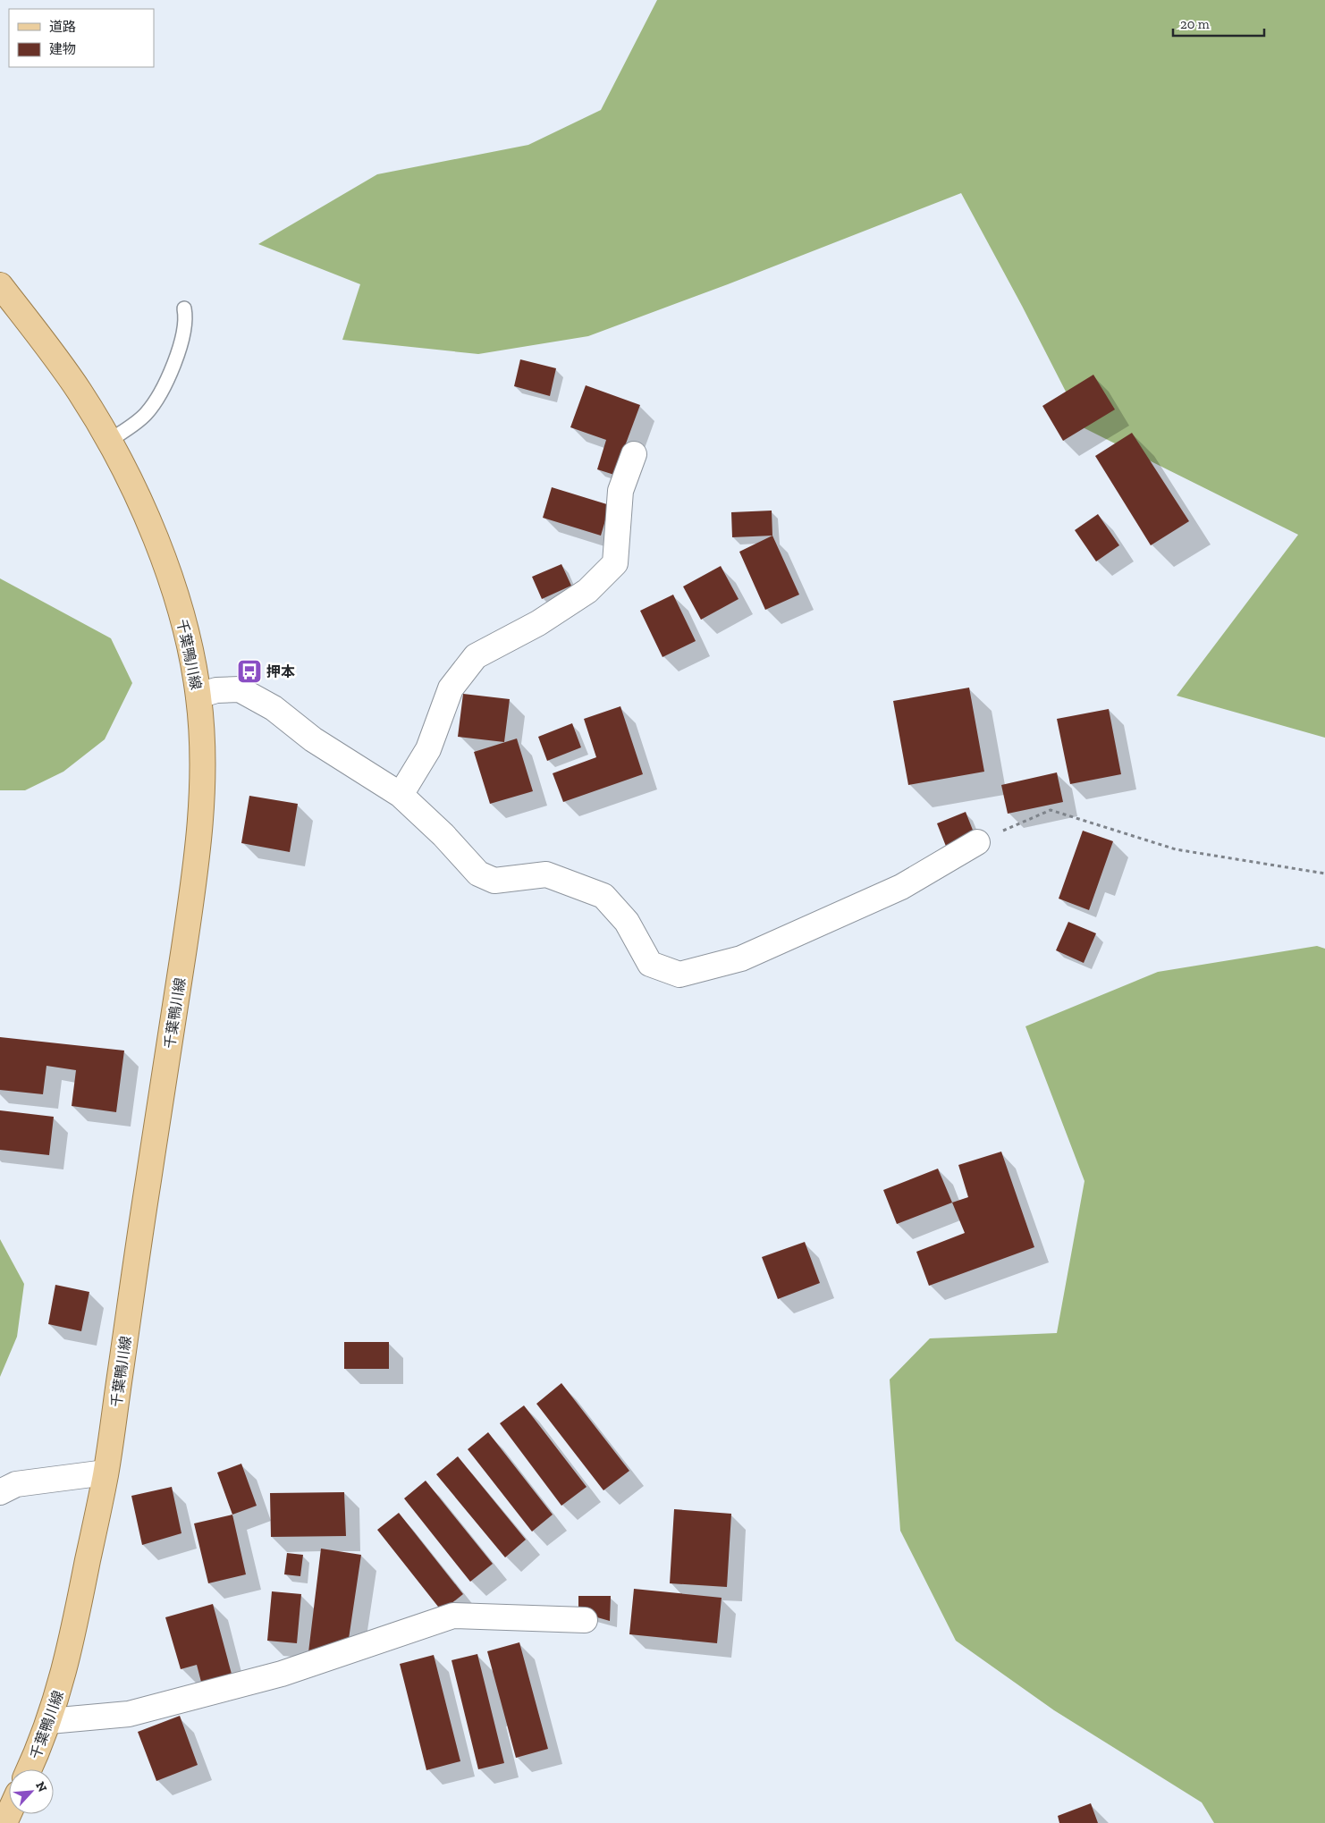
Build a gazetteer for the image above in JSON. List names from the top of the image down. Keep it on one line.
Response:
{"streets":{"main road":["千葉鴨川線"]},"places":{"bus stop":["押本"]},"legend":["道路","建物"],"scale_bar":"20 m","north":"top right"}
